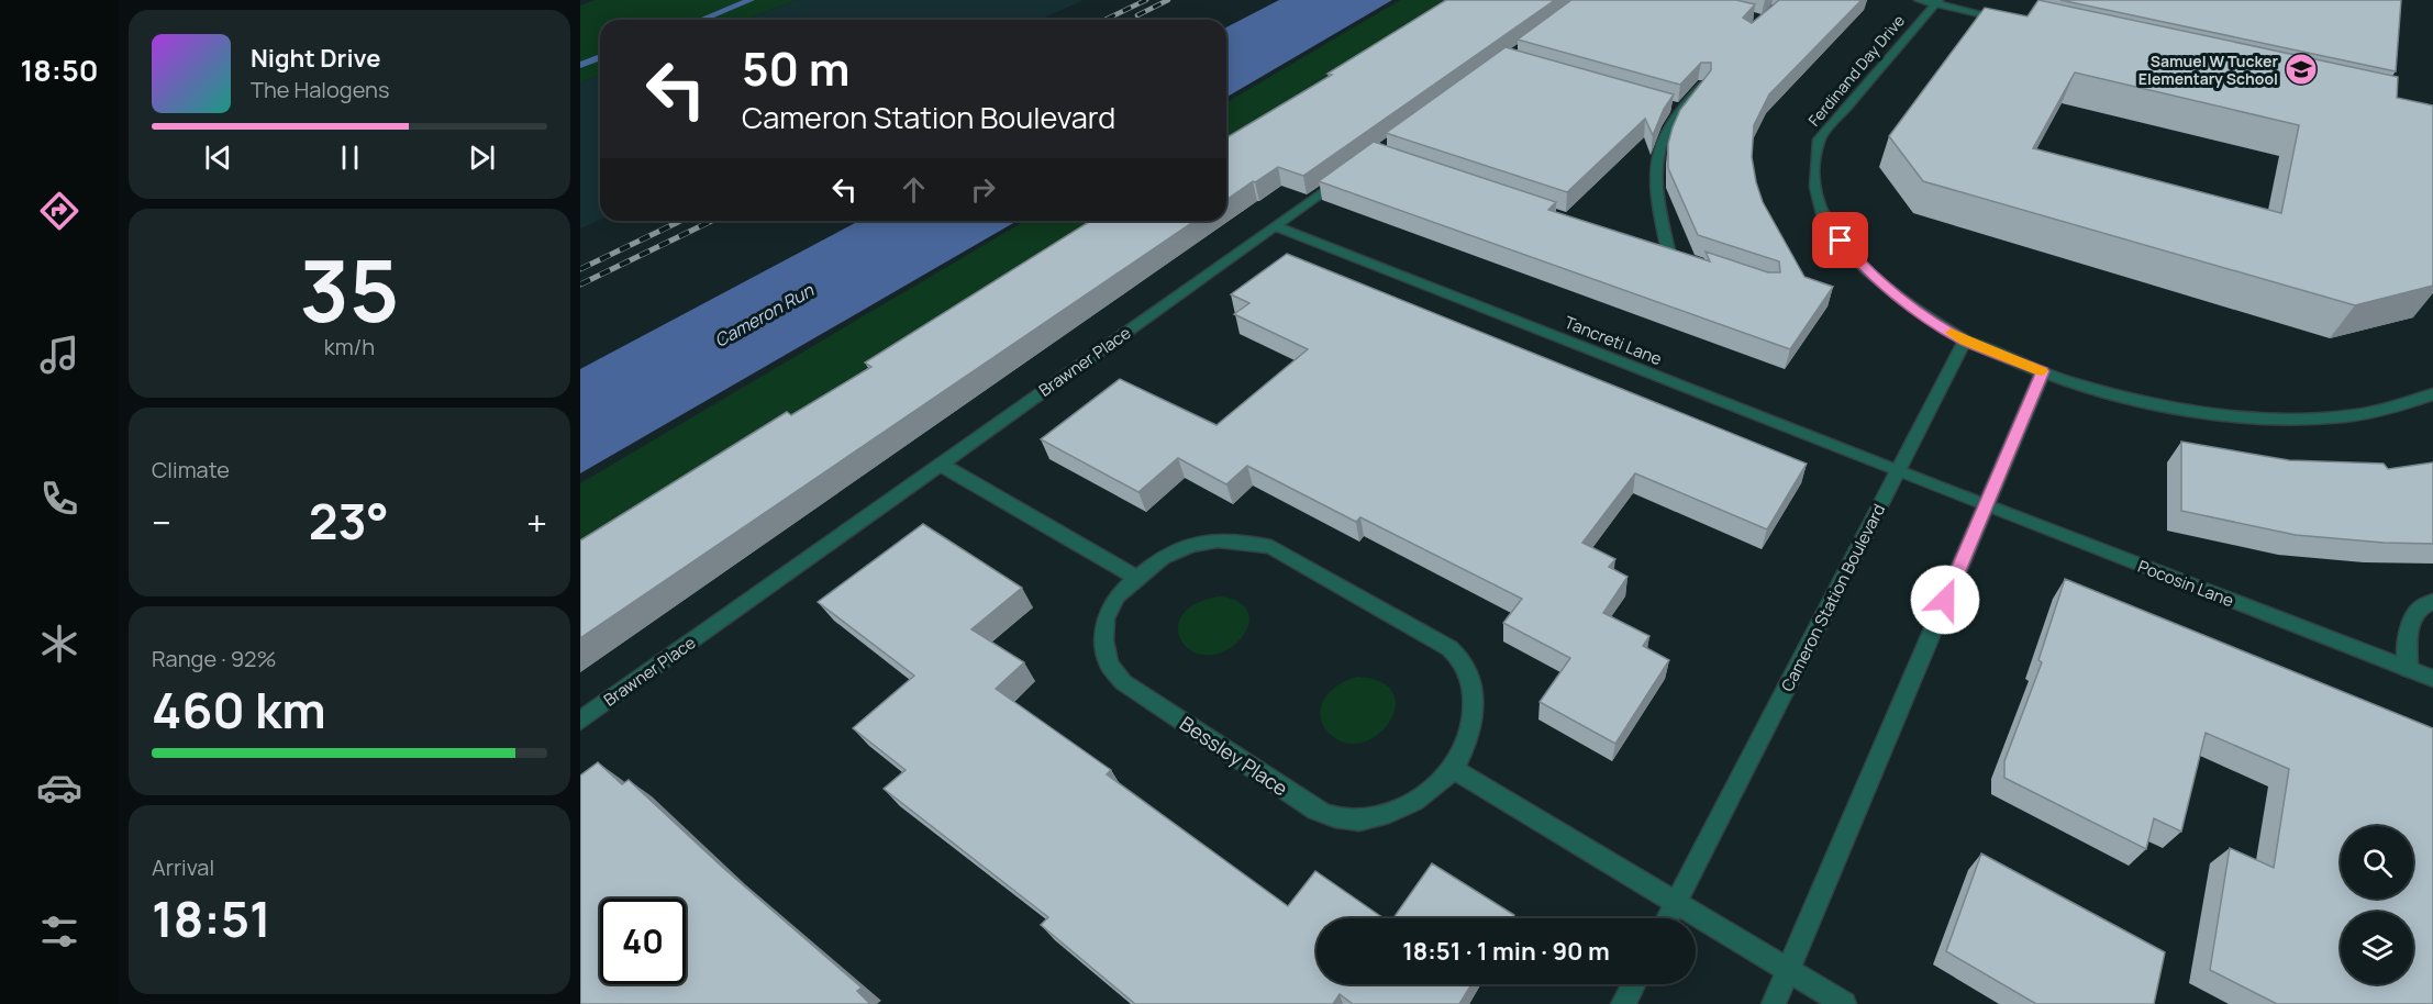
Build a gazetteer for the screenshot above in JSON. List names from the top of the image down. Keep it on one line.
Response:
{"streets":{"street":["Ferdinand Day Drive","Tancreti Lane","Brawner Place","Pocosin Lane","Cameron Station Boulevard","Bessley Place"]},"crossings":[["Ferdinand Day Drive","Cameron Station Boulevard"],["Tancreti Lane","Brawner Place"],["Tancreti Lane","Pocosin Lane"],["Tancreti Lane","Cameron Station Boulevard"]],"water":["Cameron Run"],"places":{"school or university":["Samuel W Tucker Elementary School"]},"page":{"tabs":"18:50","turn":["50 m","Cameron Station Boulevard"],"song":["Night Drive","The Halogens"],"tile":[["35","km/h"],"Climate",["Range · 92%","460 km"],["Arrival","18:51"]],"heat":["−","23°","+"],"limit":"40","trip":"18:51 · 1 min · 90 m"}}
